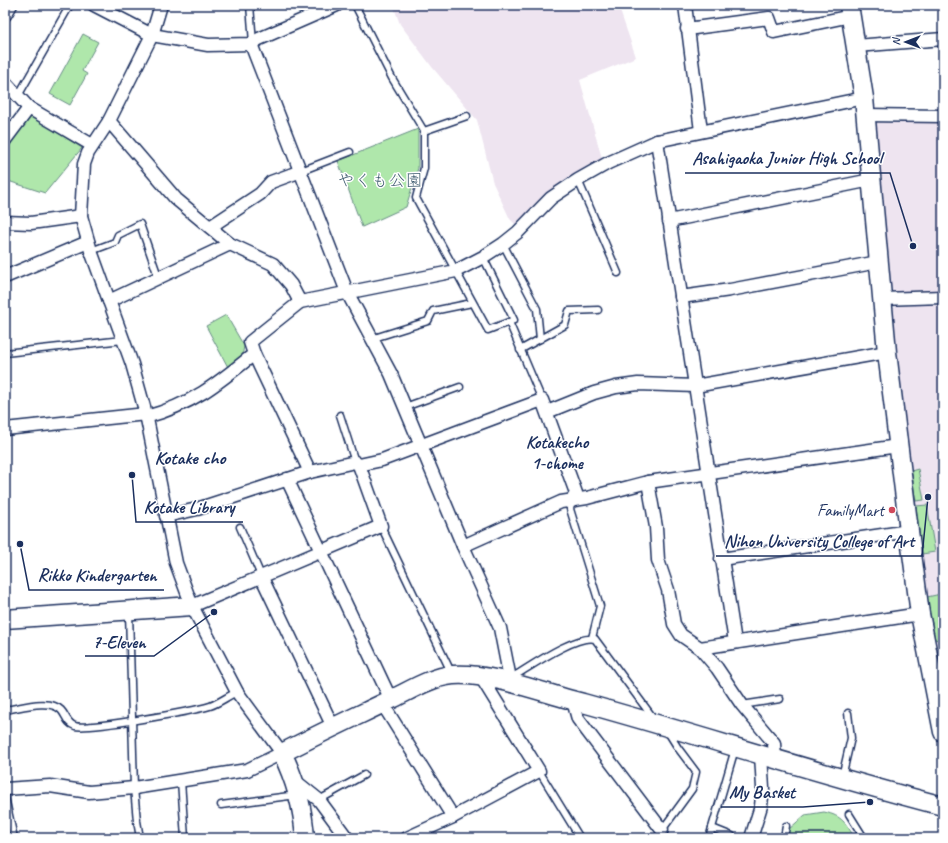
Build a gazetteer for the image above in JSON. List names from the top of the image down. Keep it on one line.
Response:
{"districts":["Kotakecho 1-chome","Kotake cho"],"parks":["やくも公園"],"places":["Asahigaoka Junior High School","Kotake Library","Nihon University College of Art","FamilyMart","Rikko Kindergarten","7-Eleven","My Basket"],"north":"left"}
